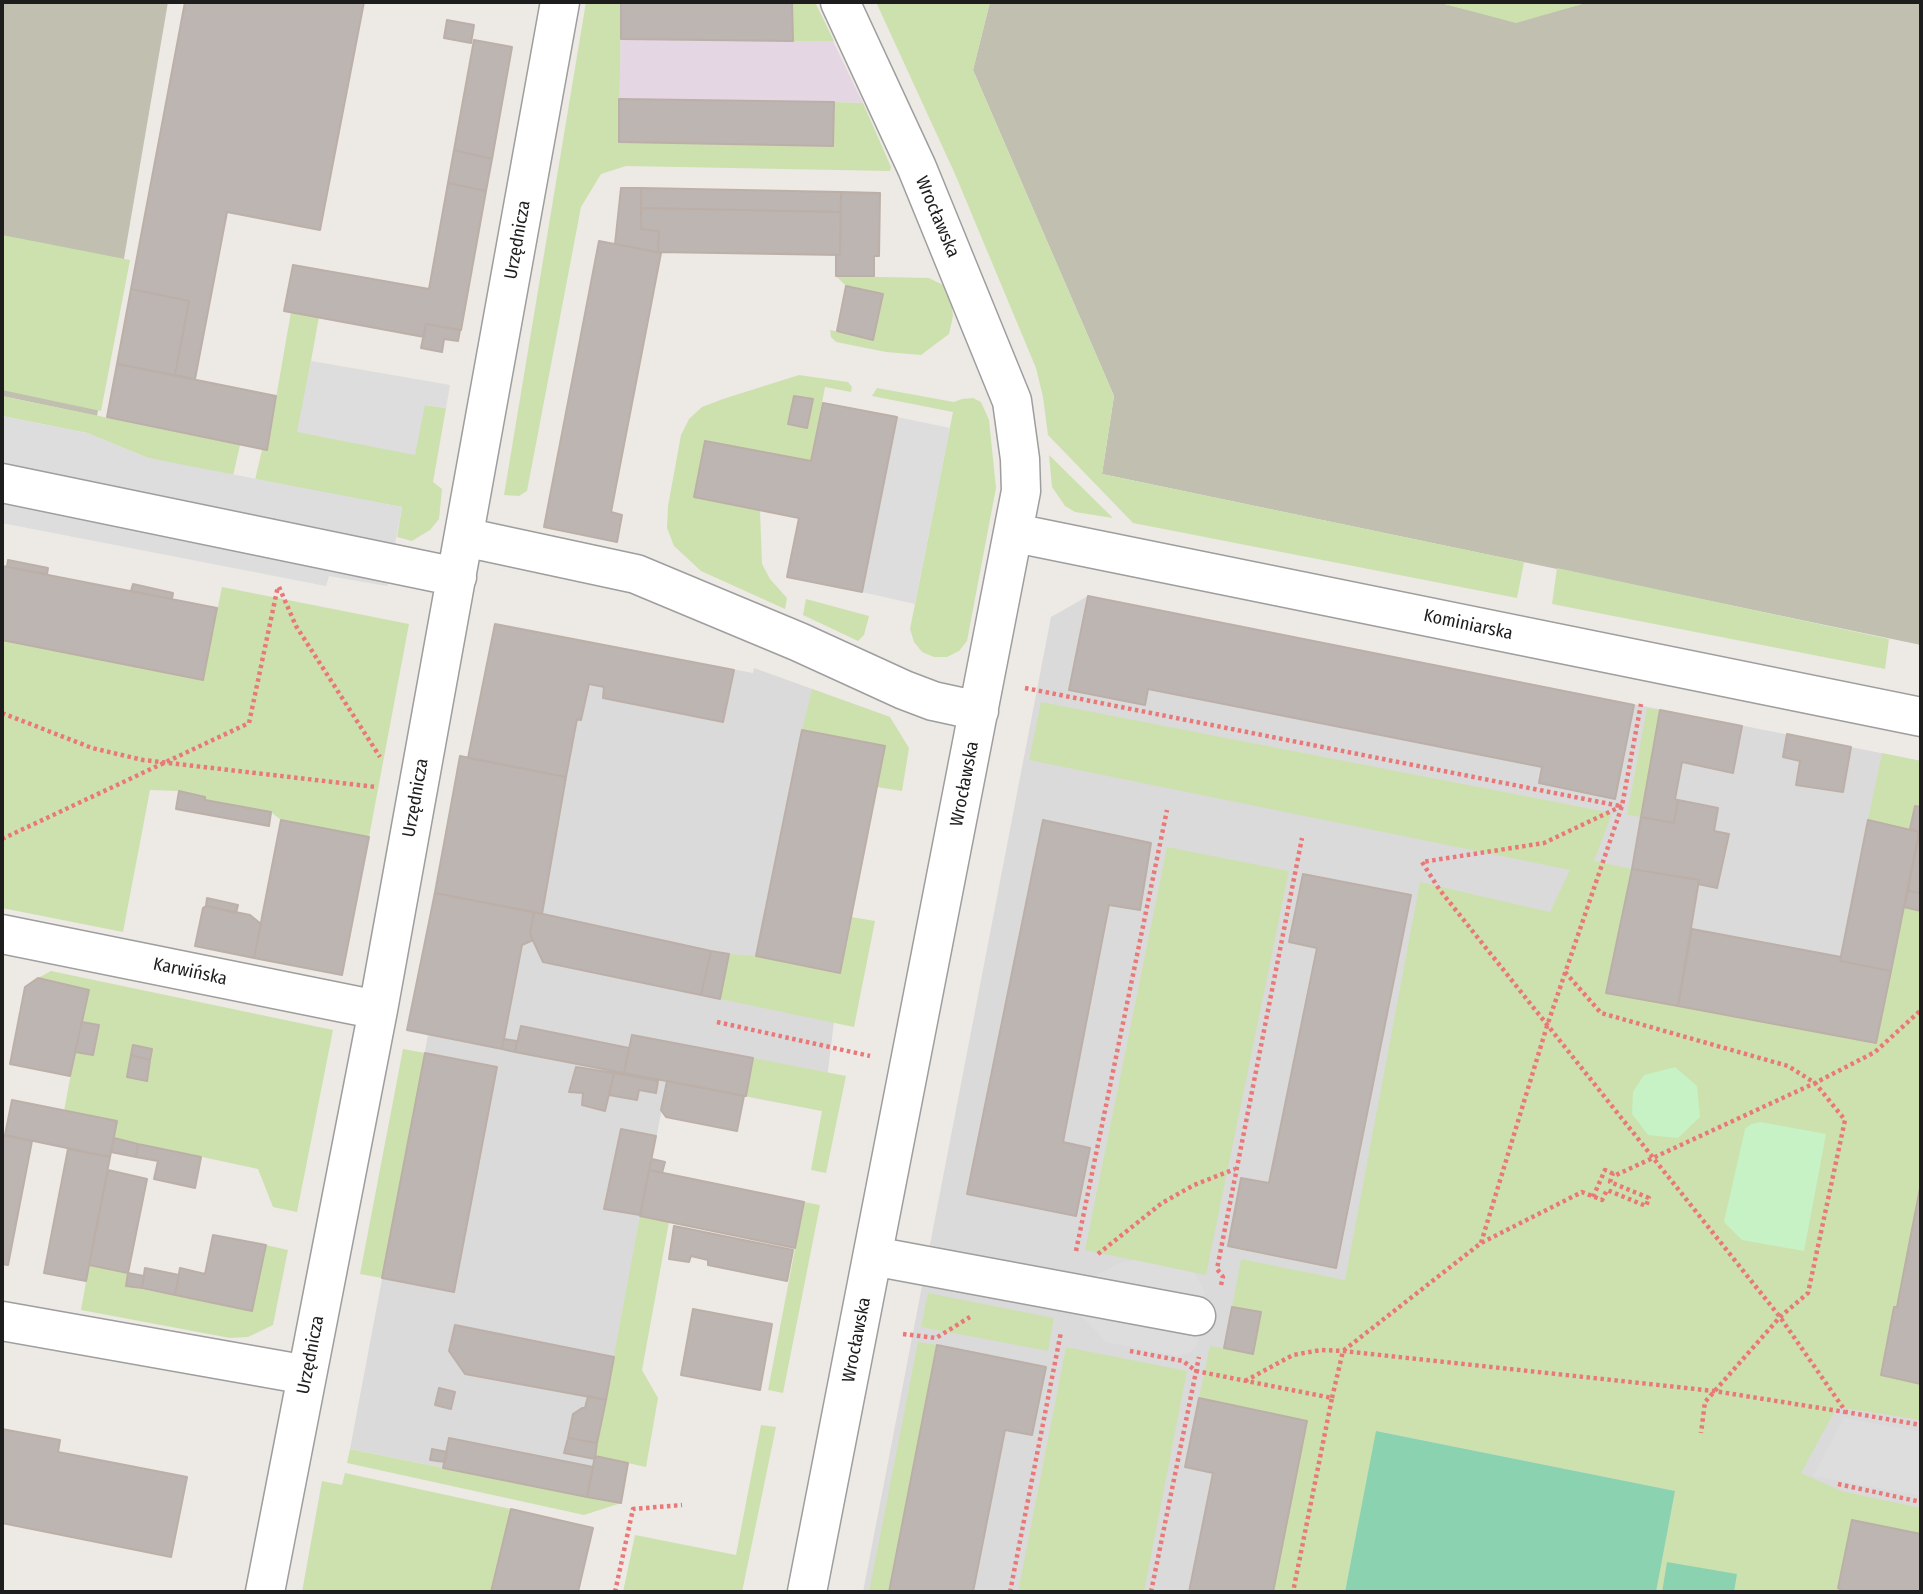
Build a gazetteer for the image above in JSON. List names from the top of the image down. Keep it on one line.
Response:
{"streets":{"street":["Wrocławska","Urzędnicza","Kominiarska","Karwińska"]},"crossings":[["Wrocławska","Kominiarska"],["Urzędnicza","Karwińska"]]}
